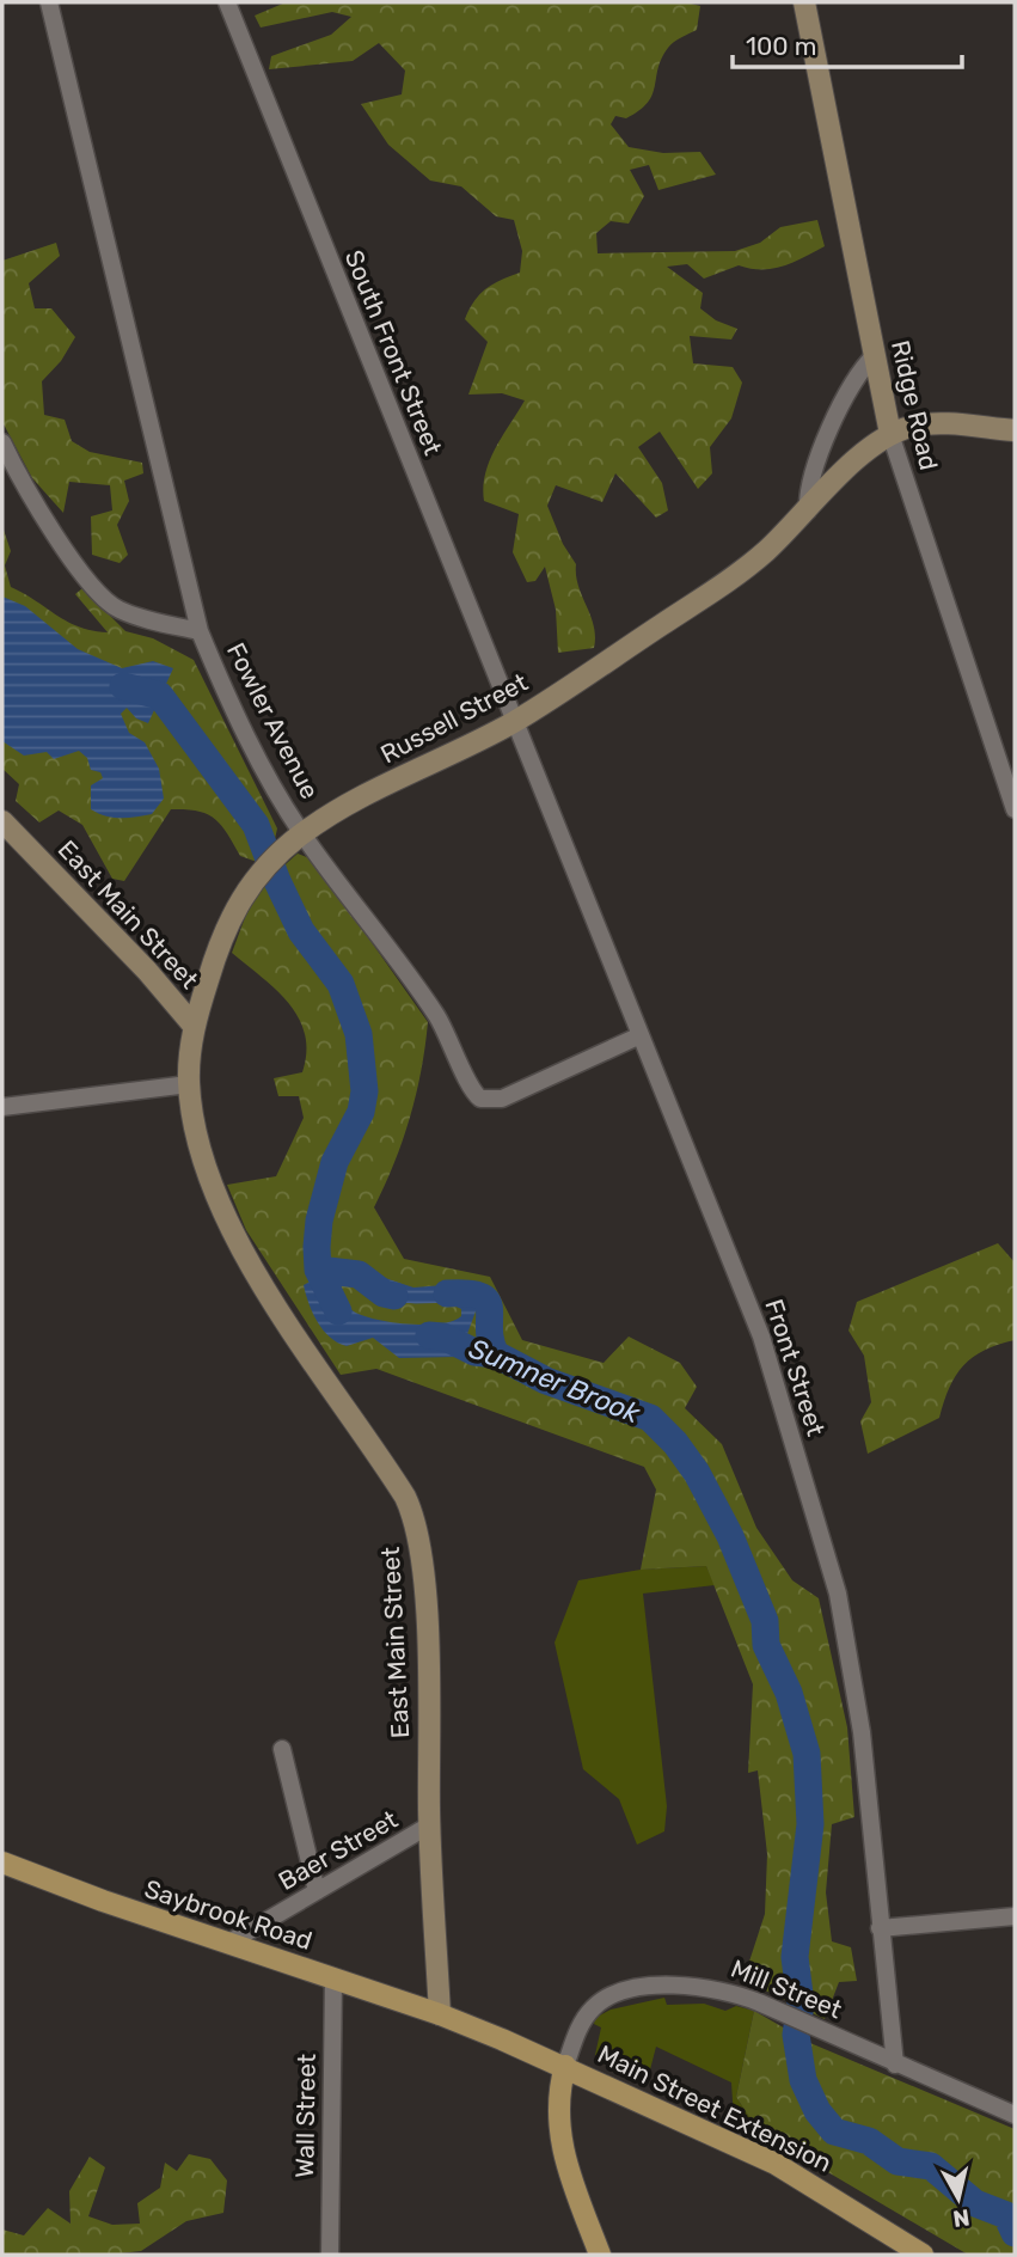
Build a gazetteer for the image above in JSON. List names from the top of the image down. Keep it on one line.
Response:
{"streets":{"main road":["Ridge Road","Russell Street","East Main Street","Saybrook Road","Main Street Extension"],"street":["South Front Street","Fowler Avenue","Front Street","Baer Street","Mill Street","Wall Street"]},"crossings":[["South Front Street","Russell Street"],["South Front Street","Front Street"],["Ridge Road","Russell Street"],["Russell Street","Fowler Avenue"],["Russell Street","East Main Street"],["Russell Street","Front Street"],["Fowler Avenue","Front Street"],["East Main Street","Baer Street"],["East Main Street","Saybrook Road"],["Front Street","Mill Street"],["Baer Street","Saybrook Road"],["Saybrook Road","Wall Street"],["Mill Street","Main Street Extension"]],"water":["Sumner Brook"],"scale_bar":"100 m","north":"bottom"}
